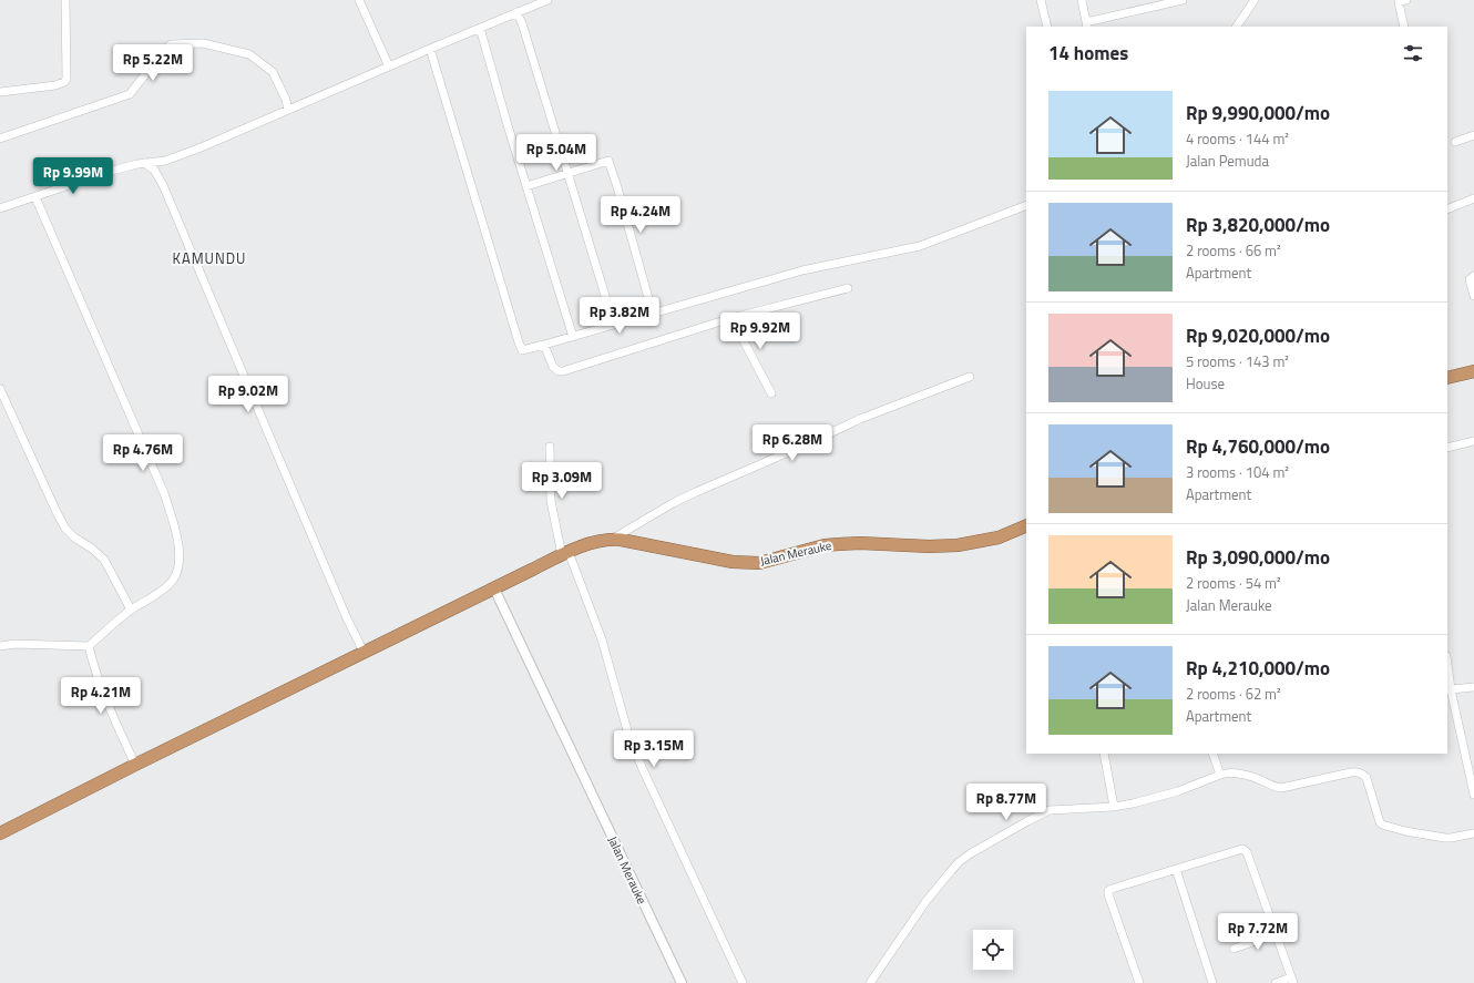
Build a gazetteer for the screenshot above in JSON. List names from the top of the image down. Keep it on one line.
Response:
{"streets":{"highway":["Jalan Merauke"]},"districts":["KAMUNDU"],"page":{"heading":"14 homes","price":["Rp 5.22M","Rp 5.04M","Rp 9.99M","Rp 4.24M","Rp 3.82M","Rp 9.92M","Rp 9.02M","Rp 6.28M","Rp 4.76M","Rp 3.09M","Rp 4.21M","Rp 3.15M","Rp 8.77M","Rp 7.72M"],"list":[{"name":"Rp 9,990,000/mo","note":"4 rooms · 144 m² · Jalan Pemuda"},{"name":"Rp 3,820,000/mo","note":"2 rooms · 66 m² · Apartment"},{"name":"Rp 9,020,000/mo","note":"5 rooms · 143 m² · House"},{"name":"Rp 4,760,000/mo","note":"3 rooms · 104 m² · Apartment"},{"name":"Rp 3,090,000/mo","note":"2 rooms · 54 m² · Jalan Merauke"},{"name":"Rp 4,210,000/mo","note":"2 rooms · 62 m² · Apartment"}]}}
